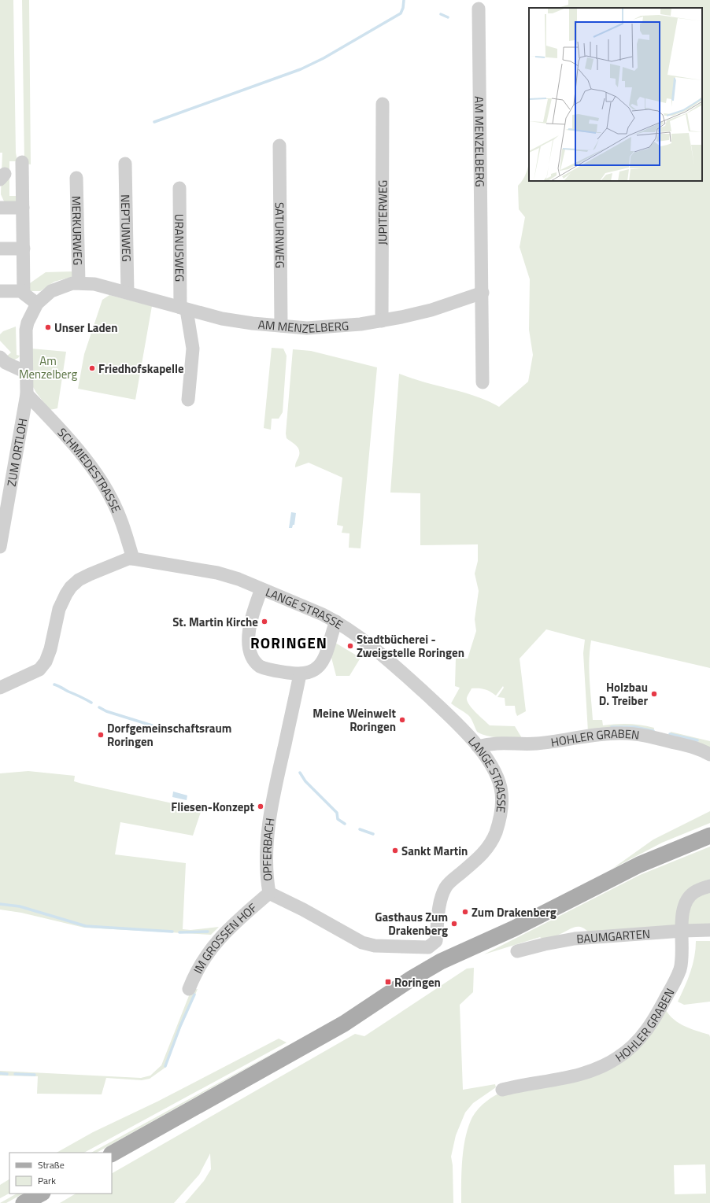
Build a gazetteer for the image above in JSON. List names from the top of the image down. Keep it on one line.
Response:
{"streets":{"street":["AM MENZELBERG","JUPITERWEG","NEPTUNWEG","MERKURWEG","SATURNWEG","URANUSWEG","ZUM ORTLOH","SCHMIEDESTRASSE","LANGE STRASSE","HOHLER GRABEN","OPFERBACH","BAUMGARTEN","IM GROSSEN HOF"]},"crossings":[["AM MENZELBERG","JUPITERWEG"],["AM MENZELBERG","NEPTUNWEG"],["AM MENZELBERG","MERKURWEG"],["AM MENZELBERG","SATURNWEG"],["AM MENZELBERG","URANUSWEG"],["AM MENZELBERG","ZUM ORTLOH"],["AM MENZELBERG","SCHMIEDESTRASSE"],["ZUM ORTLOH","SCHMIEDESTRASSE"],["SCHMIEDESTRASSE","LANGE STRASSE"],["LANGE STRASSE","HOHLER GRABEN"],["LANGE STRASSE","OPFERBACH"],["HOHLER GRABEN","BAUMGARTEN"],["OPFERBACH","IM GROSSEN HOF"]],"districts":["RORINGEN"],"parks":["Am Menzelberg"],"places":{"other":["Unser Laden","Friedhofskapelle","St. Martin Kirche","Stadtbücherei - Zweigstelle Roringen","Holzbau D. Treiber","Meine Weinwelt Roringen","Dorfgemeinschaftsraum Roringen","Fliesen-Konzept","Sankt Martin","Zum Drakenberg","Gasthaus Zum Drakenberg"],"transit":["Roringen"]},"legend":["Straße","Park"]}
